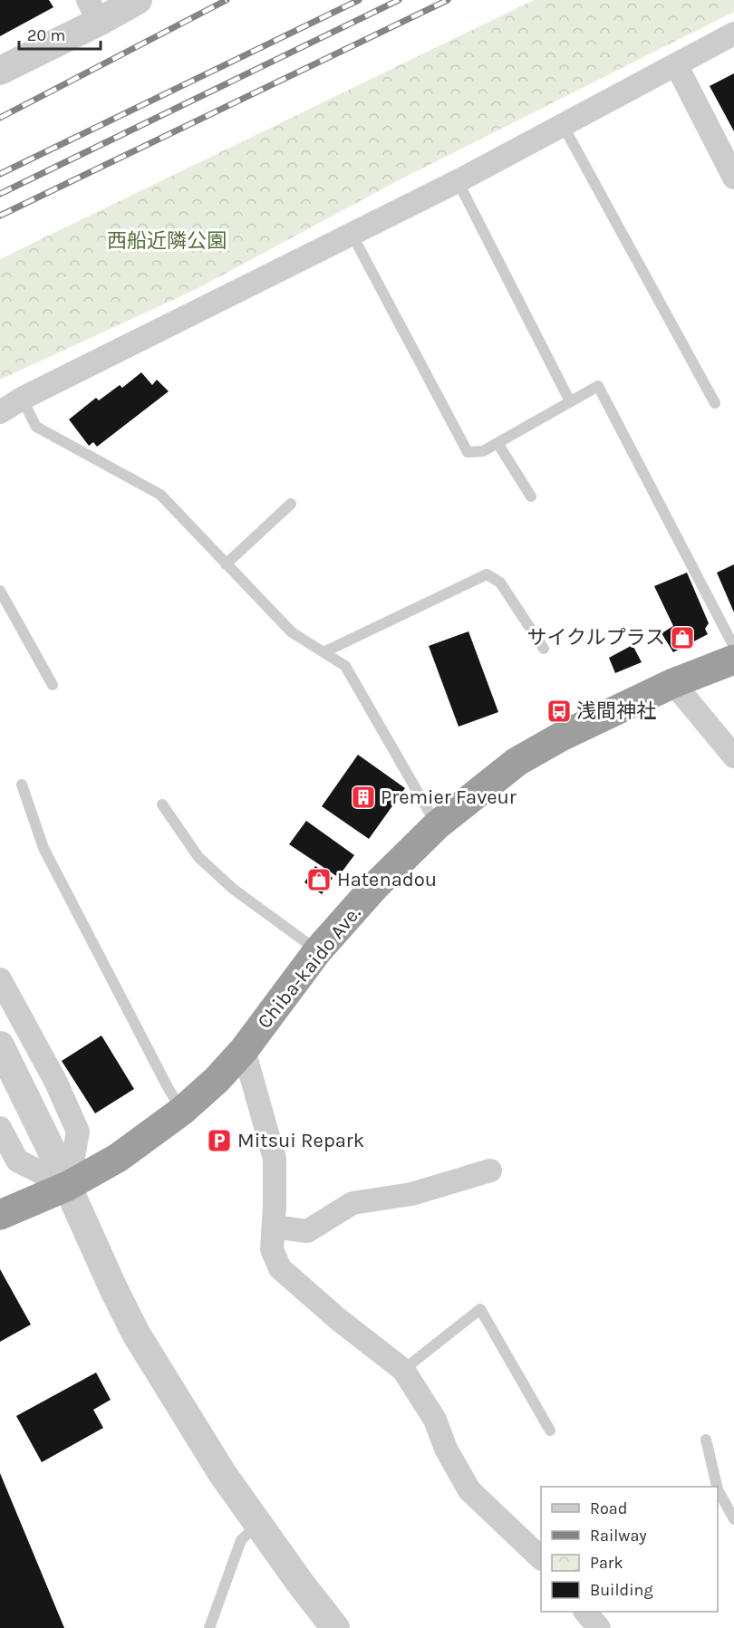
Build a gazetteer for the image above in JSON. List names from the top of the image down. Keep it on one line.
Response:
{"streets":{"highway":["Chiba-kaido Ave."]},"parks":["西船近隣公園"],"places":{"shop":["サイクルプラス","Hatenadou"],"bus stop":["浅間神社"],"building":["Premier Faveur"],"parking":["Mitsui Repark"]},"legend":["Road","Railway","Park","Building"],"scale_bar":"20 m"}
